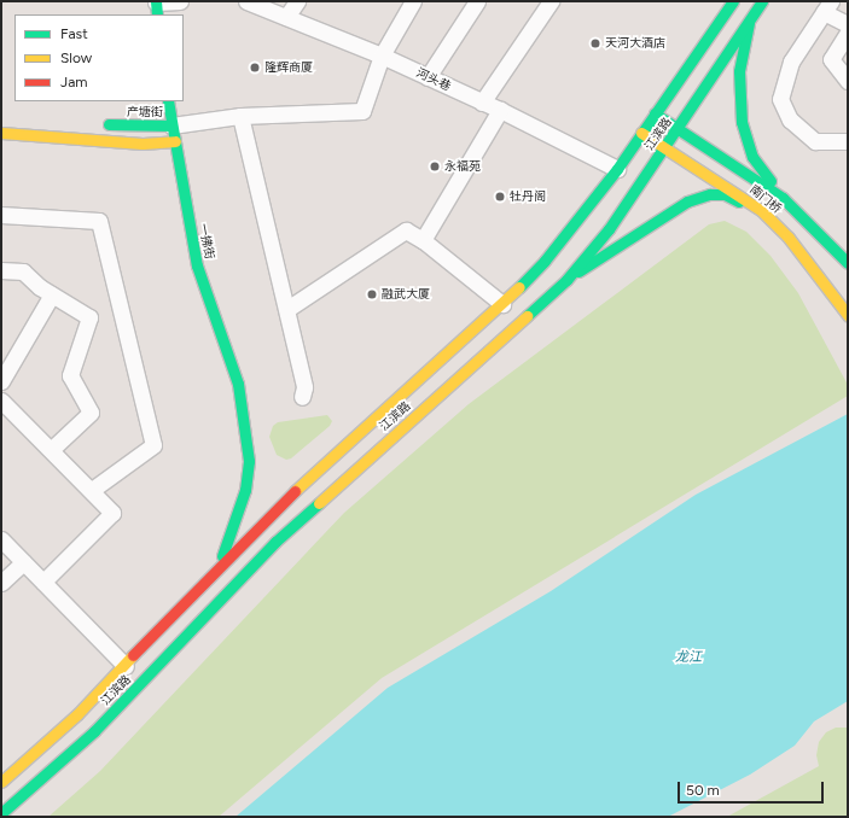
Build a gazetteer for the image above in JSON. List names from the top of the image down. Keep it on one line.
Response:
{"streets":{"main road":["产塘街","江滨路","南门桥","一拂街"],"street":["河头巷"]},"crossings":[["河头巷","江滨路"],["产塘街","一拂街"],["江滨路","南门桥"],["江滨路","一拂街"]],"water":["龙江"],"places":["天河大酒店","隆辉商厦","永福苑","牡丹阁","融武大厦"],"legend":["Fast","Slow","Jam"],"scale_bar":"50 m"}
